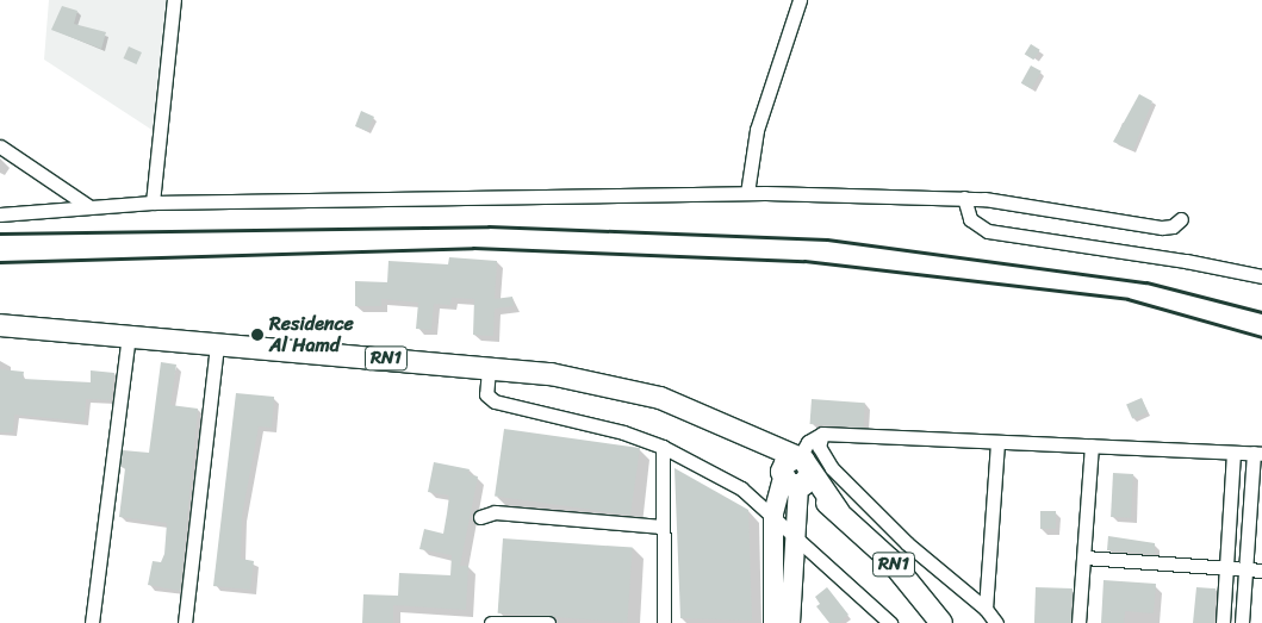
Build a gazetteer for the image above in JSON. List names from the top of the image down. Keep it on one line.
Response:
{"streets":{"main road":["RN1"]},"places":["Residence Al Hamd"]}
